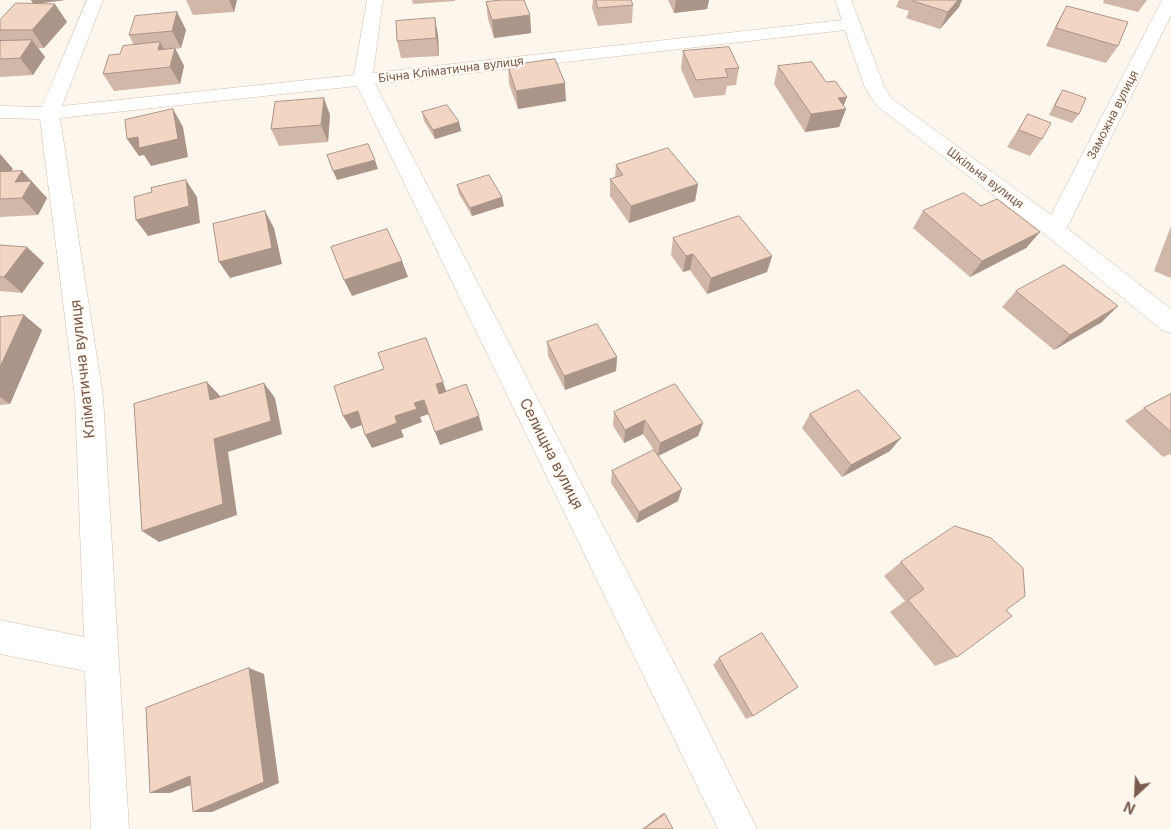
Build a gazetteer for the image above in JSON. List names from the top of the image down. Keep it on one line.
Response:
{"streets":{"street":["Бічна Кліматична вулиця","Заможна вулиця","Шкільна вулиця","Кліматична вулиця","Селищна вулиця"]},"crossings":[["Бічна Кліматична вулиця","Шкільна вулиця"],["Бічна Кліматична вулиця","Кліматична вулиця"],["Бічна Кліматична вулиця","Селищна вулиця"],["Заможна вулиця","Шкільна вулиця"]],"north":"bottom left"}
